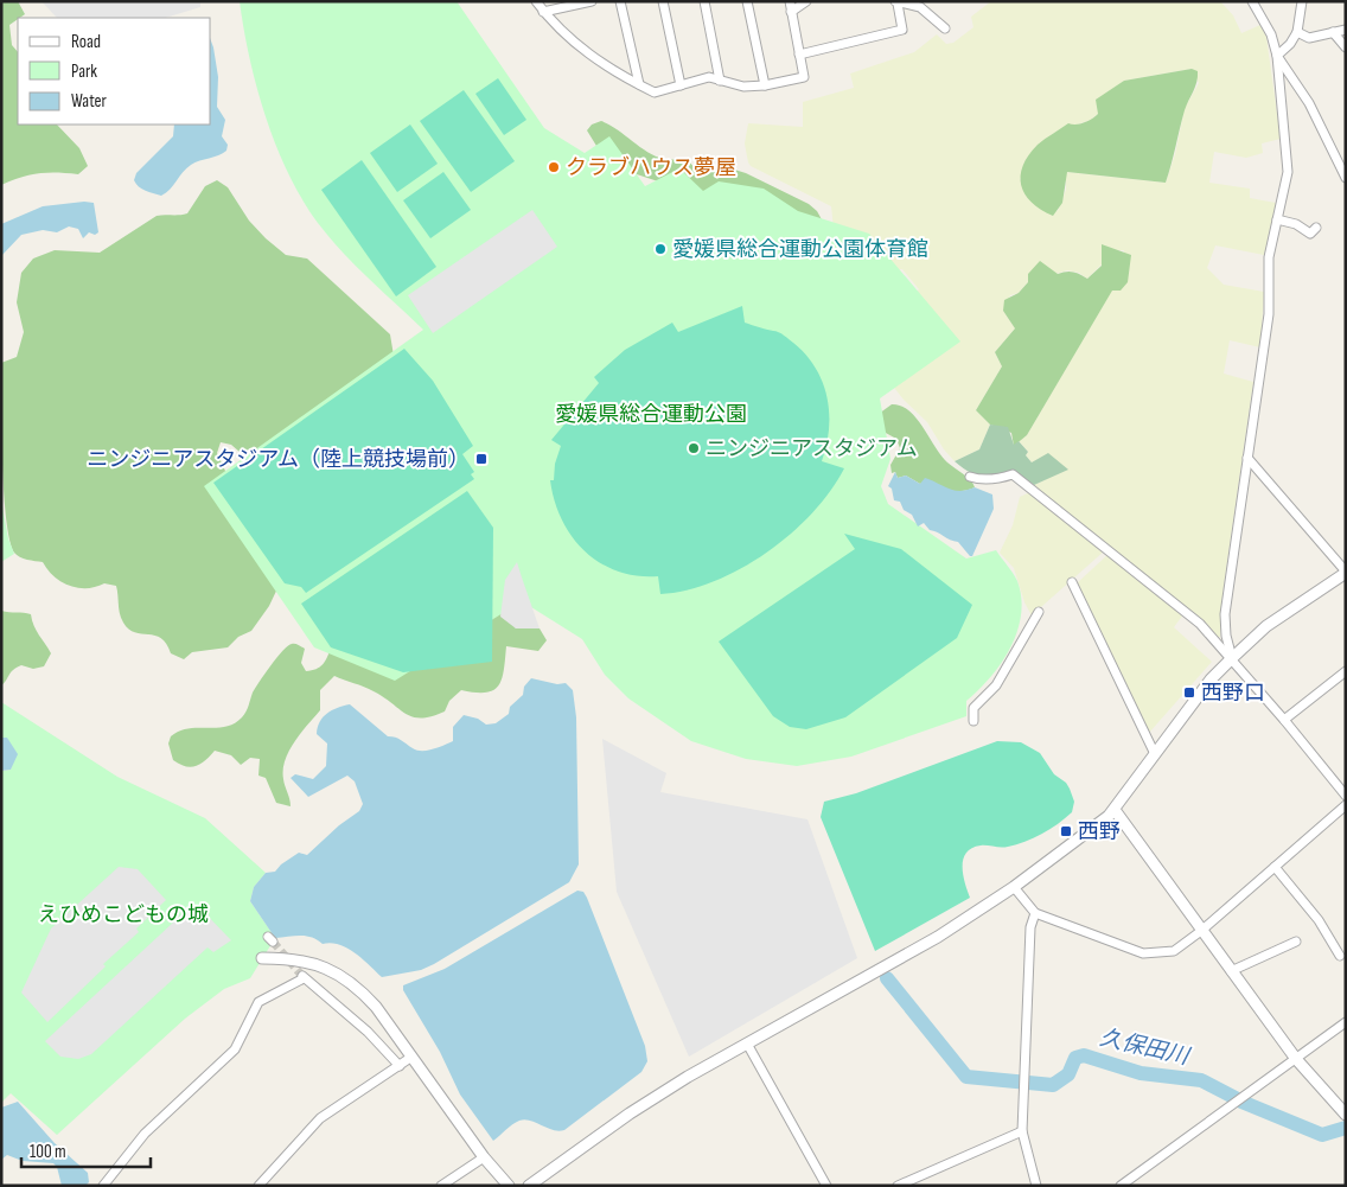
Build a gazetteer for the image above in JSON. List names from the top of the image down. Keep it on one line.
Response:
{"water":["久保田川"],"parks":["愛媛県総合運動公園","えひめこどもの城"],"places":{"other":["クラブハウス夢屋","愛媛県総合運動公園体育館","ニンジニアスタジアム"],"transit":["ニンジニアスタジアム（陸上競技場前）","西野口","西野"]},"legend":["Road","Park","Water"],"scale_bar":"100 m"}
